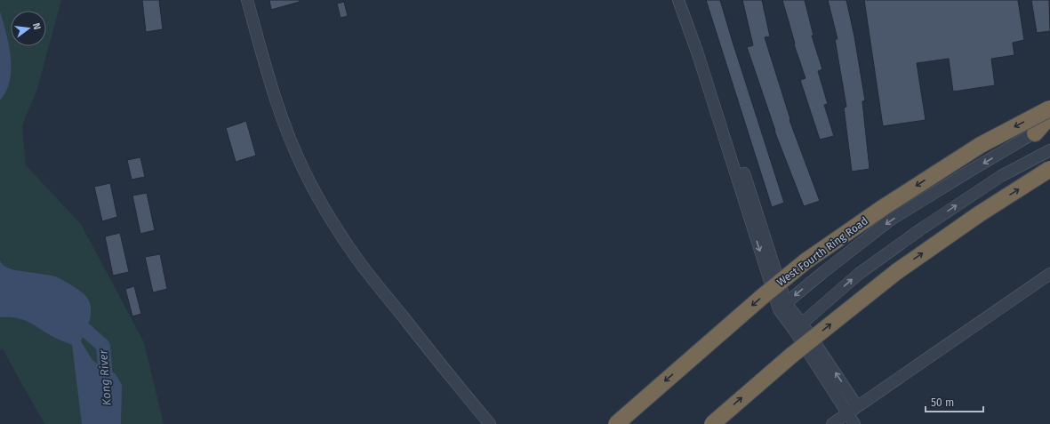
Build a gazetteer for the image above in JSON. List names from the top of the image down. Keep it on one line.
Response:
{"streets":{"highway":["West Fourth Ring Road"]},"water":["Kong River"],"scale_bar":"50 m","north":"right"}
